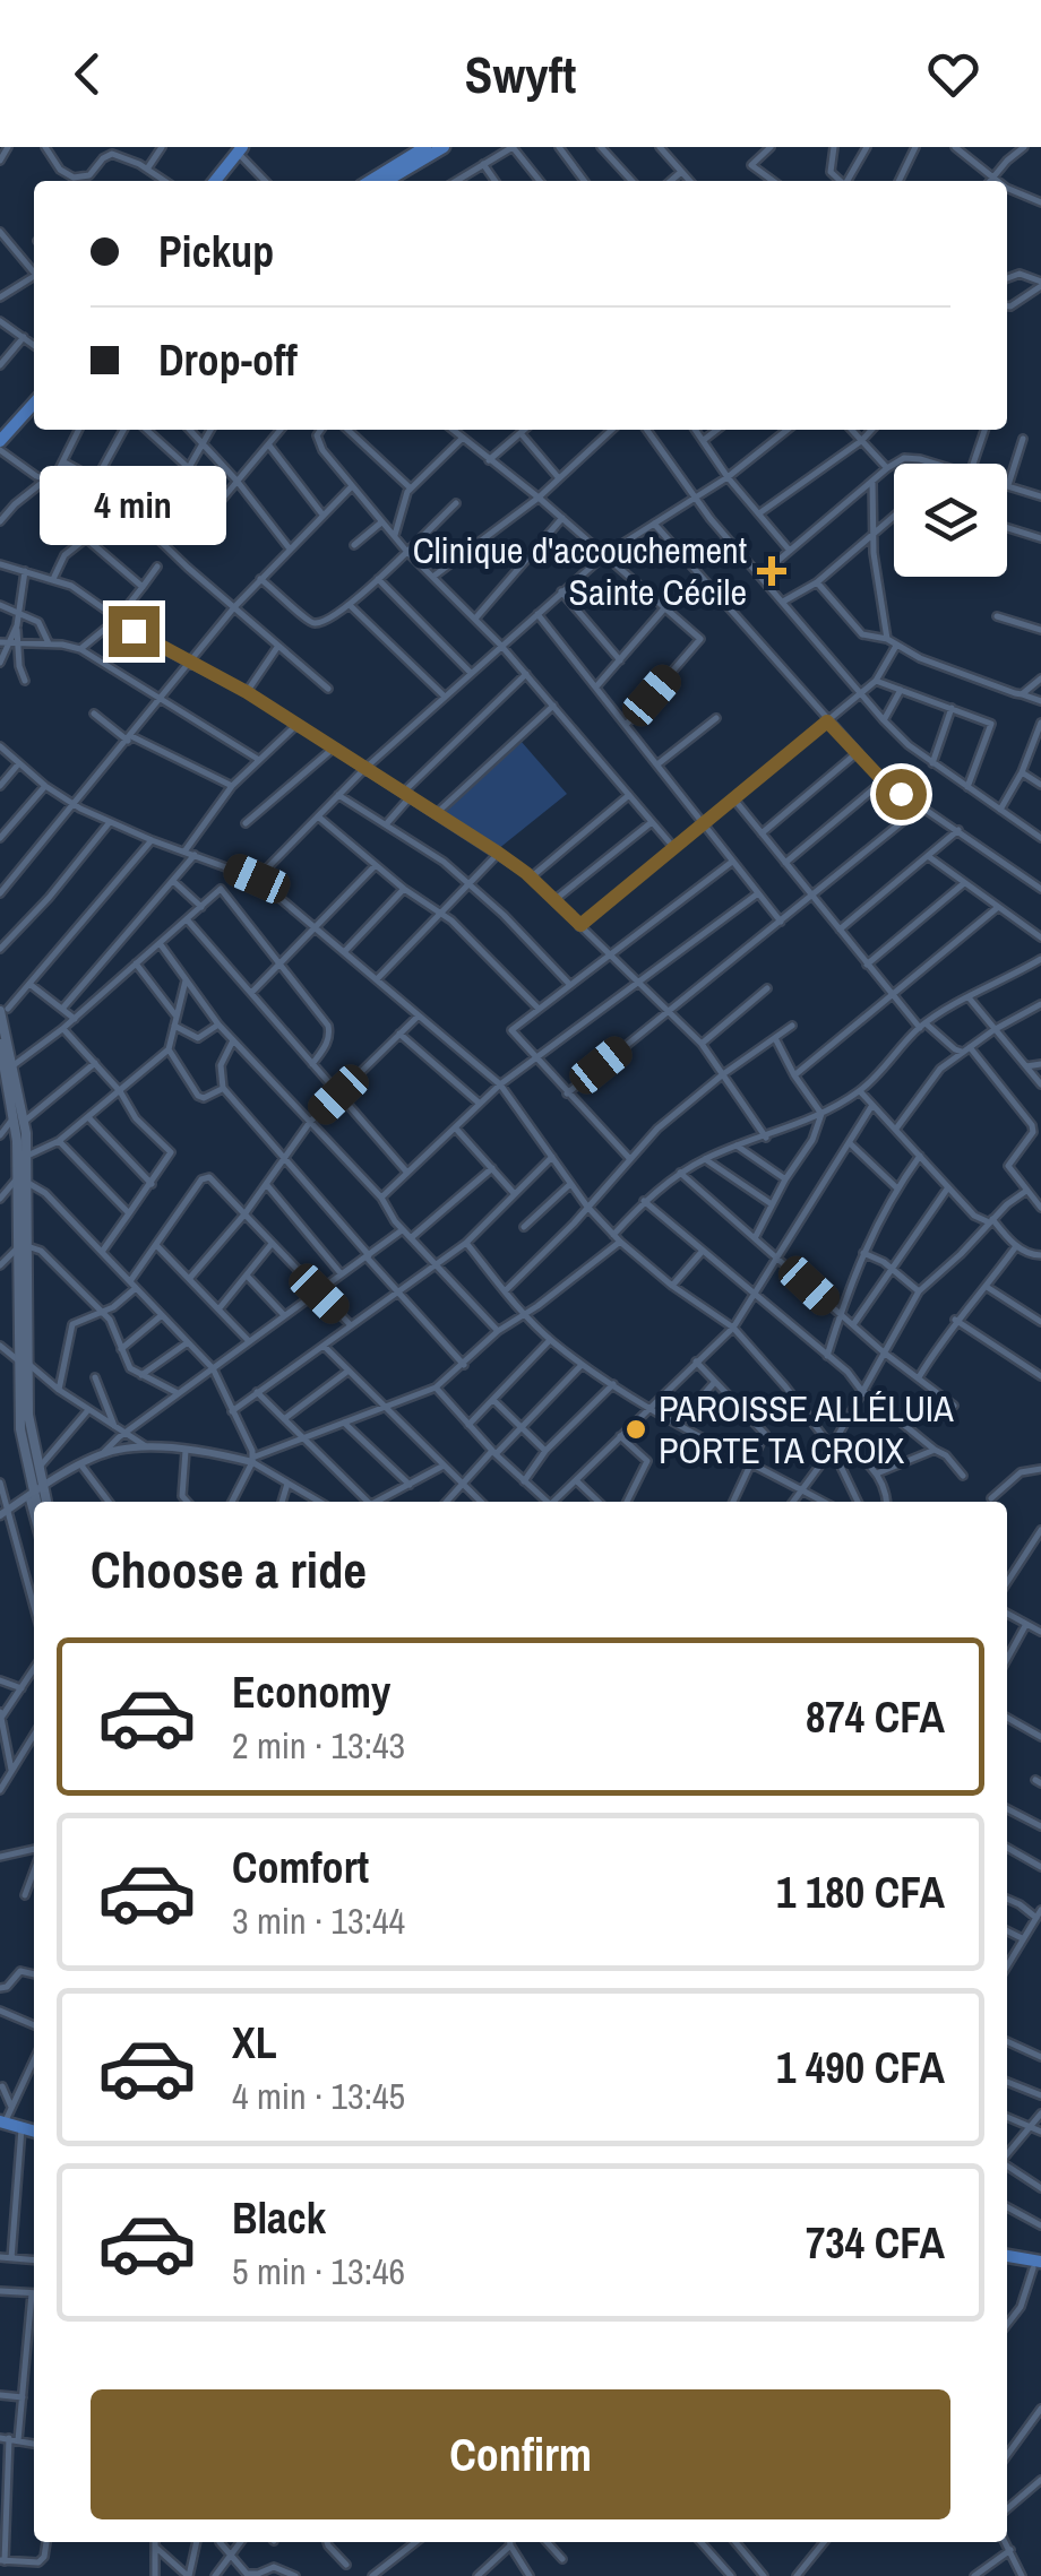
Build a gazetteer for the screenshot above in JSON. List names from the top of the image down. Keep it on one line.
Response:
{"places":{"health":["Clinique d'accouchement Sainte Cécile"],"other":["PAROISSE ALLÉLUIA PORTE TA CROIX"]},"page":{"header":"Swyft","banner":["Pickup","Drop-off"],"bubble":"4 min","heading":"Choose a ride","list":[{"name":"Economy","note":"2 min · 13:43","value":"874 CFA"},{"name":"Comfort","note":"3 min · 13:44","value":"1 180 CFA"},{"name":"XL","note":"4 min · 13:45","value":"1 490 CFA"},{"name":"Black","note":"5 min · 13:46","value":"734 CFA"}],"buttons":"Confirm"}}
